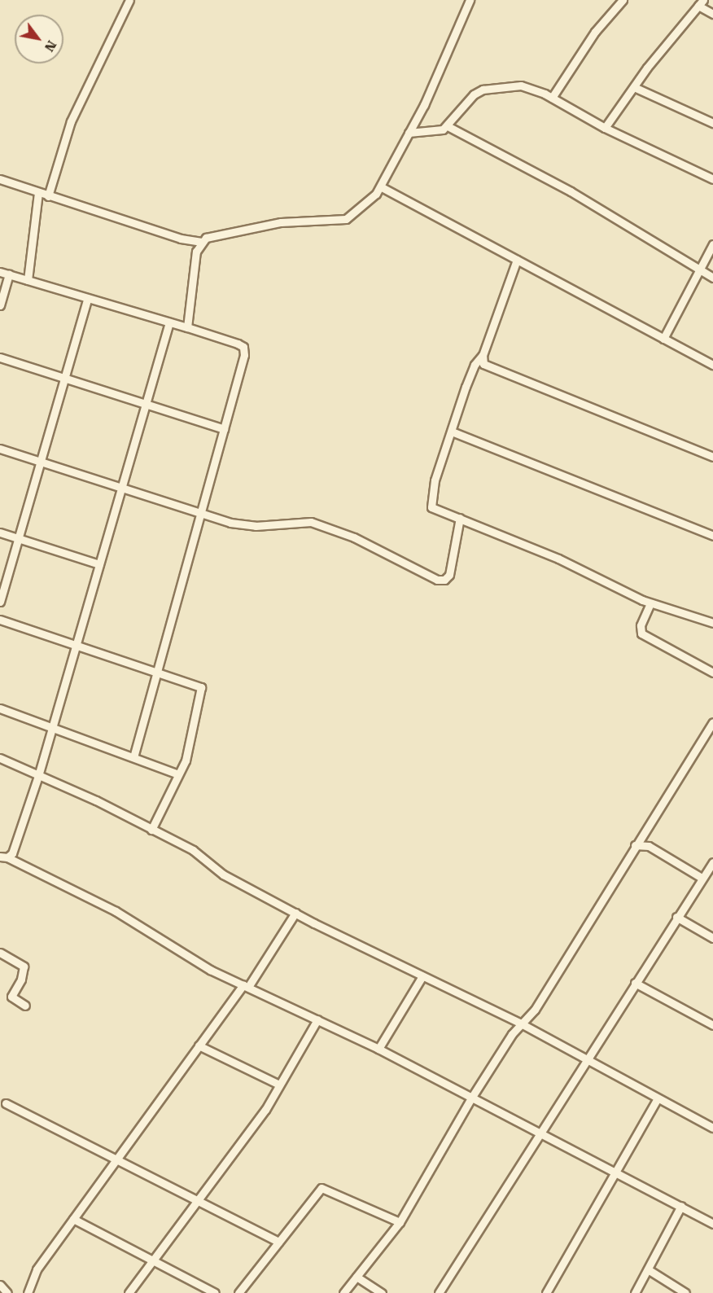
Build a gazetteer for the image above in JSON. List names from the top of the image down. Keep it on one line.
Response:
{"north":"bottom right"}
